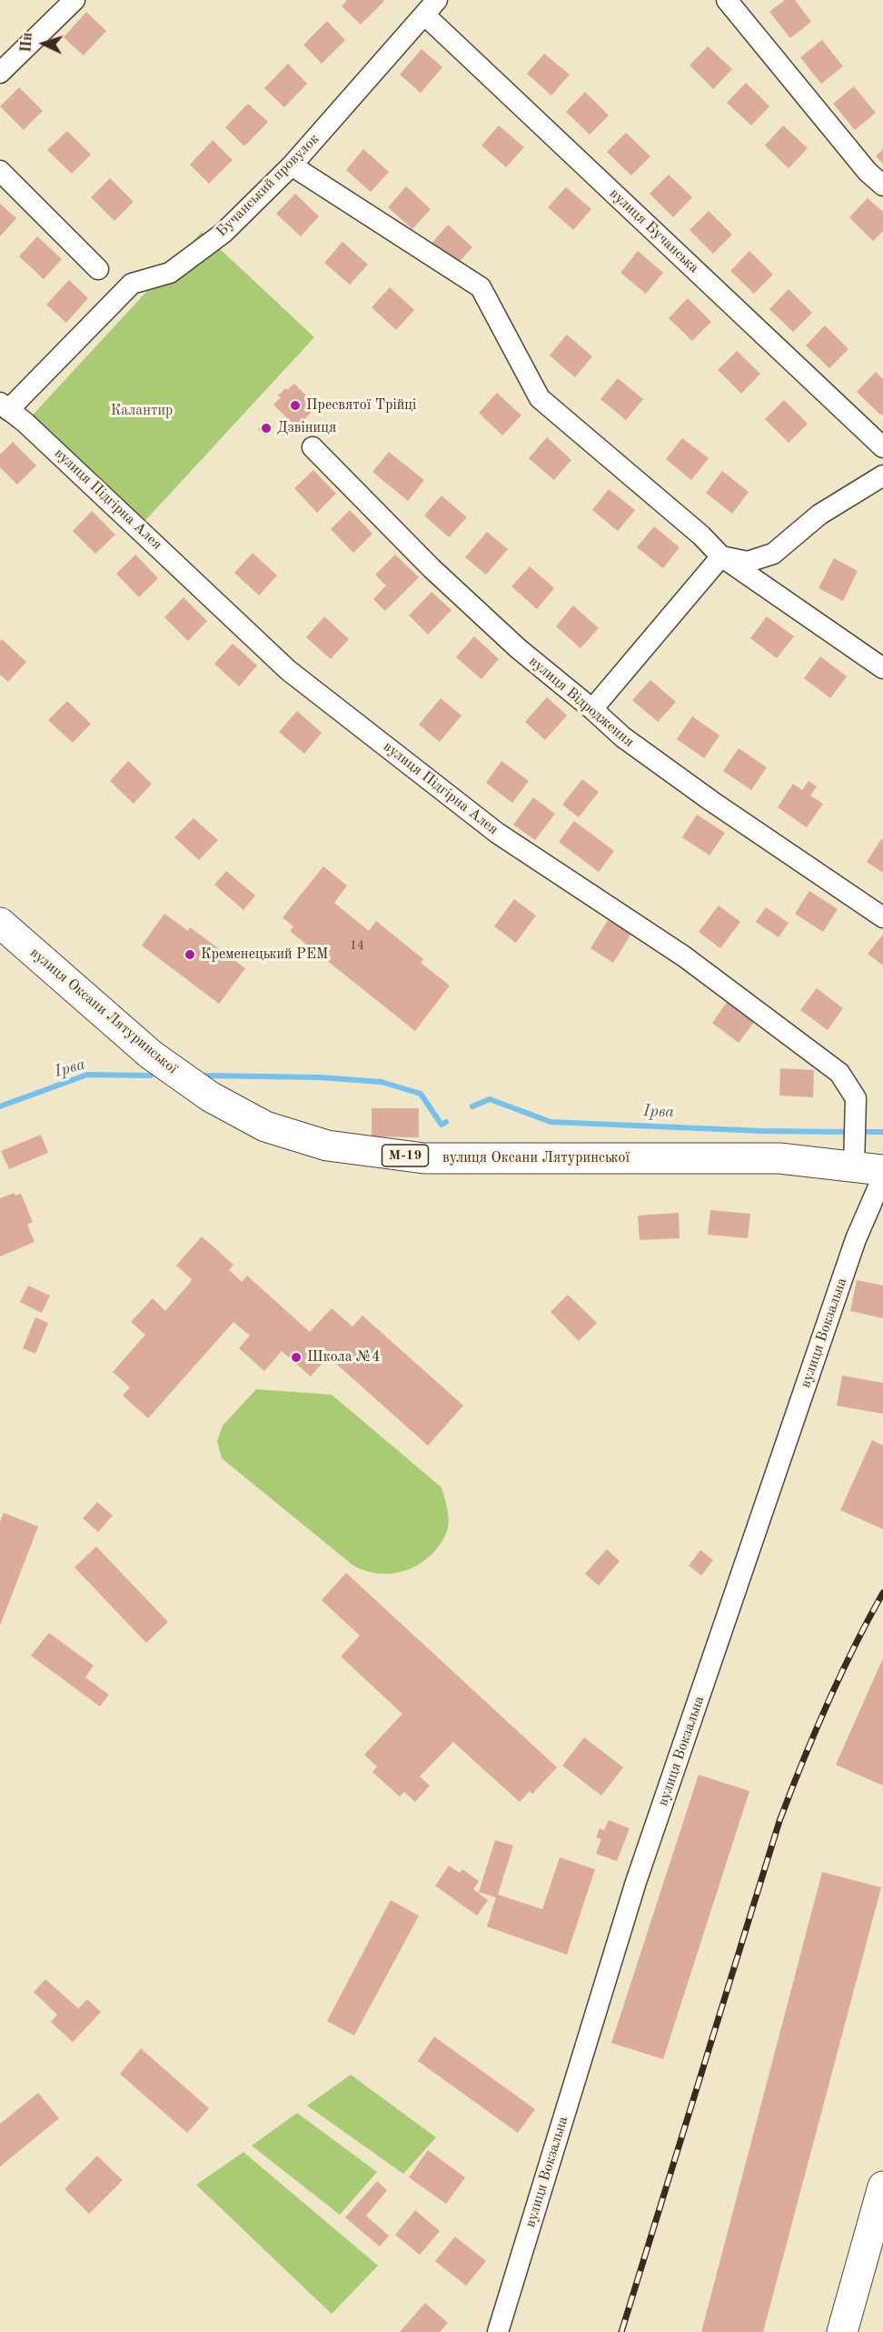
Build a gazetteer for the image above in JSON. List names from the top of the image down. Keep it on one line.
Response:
{"streets":{"highway":["вулиця Оксани Лятуринської","М-19"],"street":["Бучанський провулок","вулиця Бучанська","вулиця Підгірна Алея","вулиця Відродження","вулиця Вокзальна"]},"crossings":[["Бучанський провулок","вулиця Бучанська"],["Бучанський провулок","вулиця Підгірна Алея"],["вулиця Підгірна Алея","вулиця Оксани Лятуринської"]],"water":["Ірва"],"parks":["Калантир"],"places":["Пресвятої Трійці","Дзвіниця","Кременецький РЕМ","Школа №4"],"house_numbers":["14"],"north":"left"}
